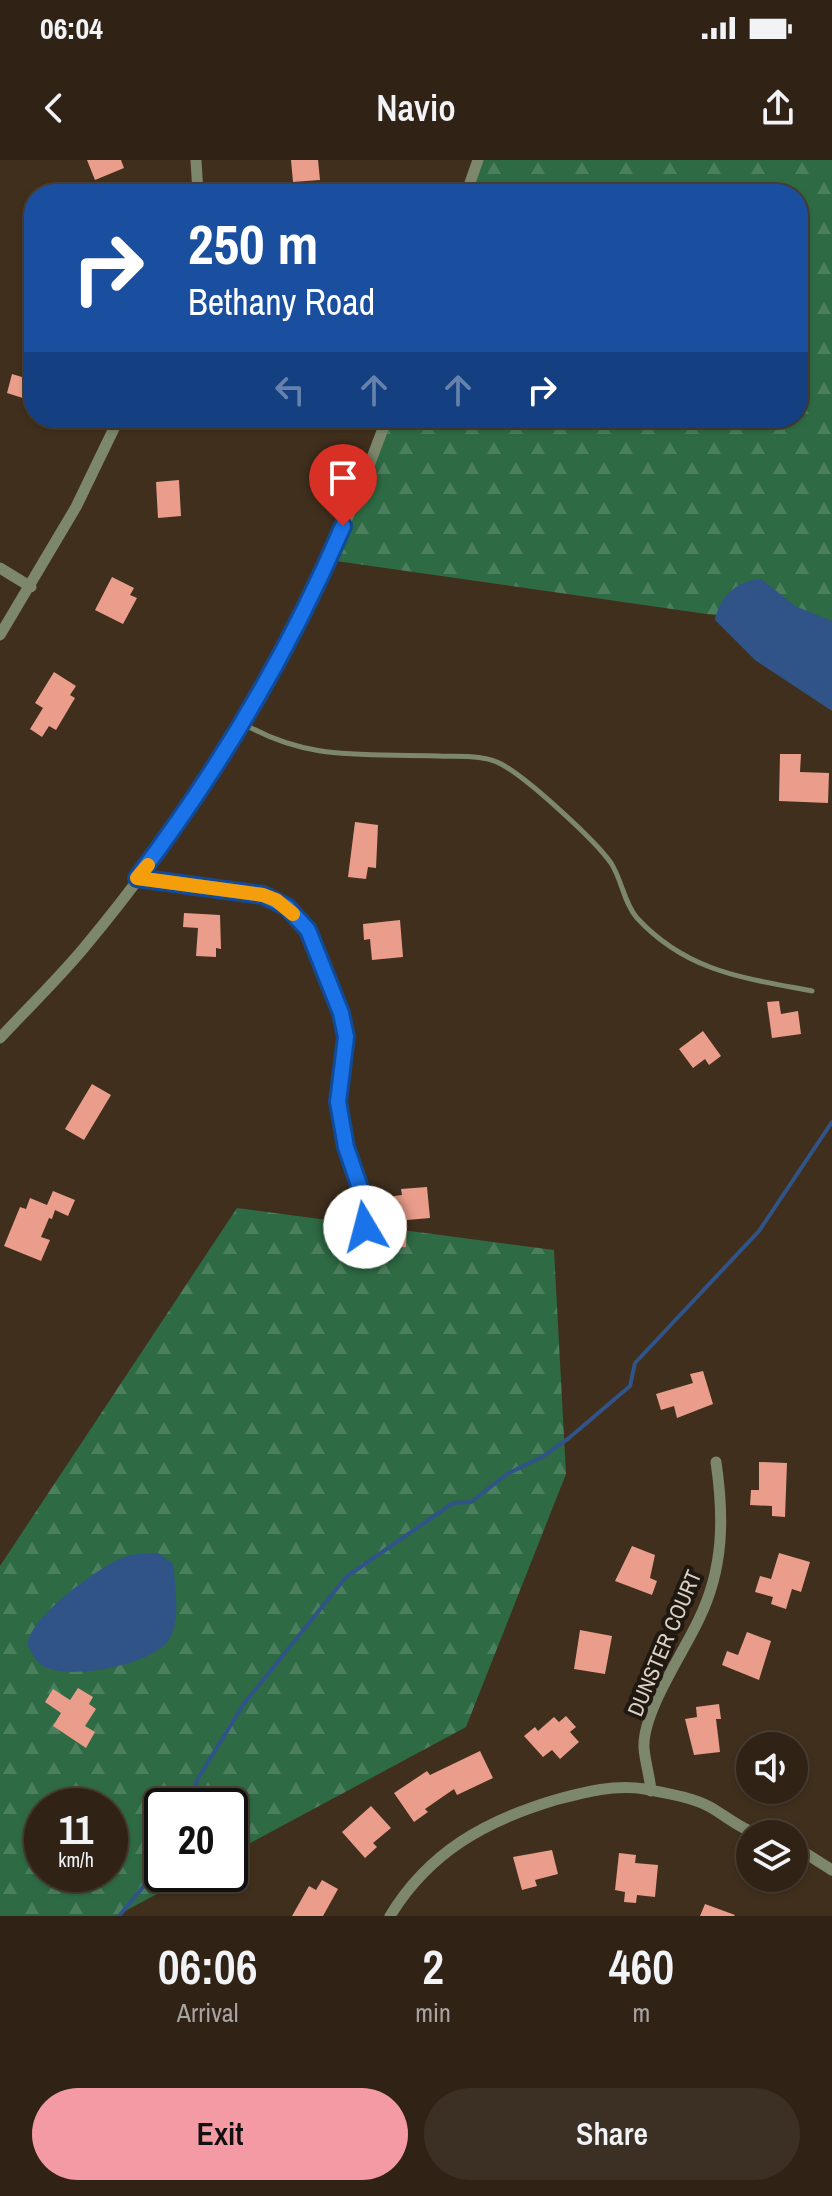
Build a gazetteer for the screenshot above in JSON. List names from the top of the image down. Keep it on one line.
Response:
{"streets":{"street":["DUNSTER COURT"]},"page":{"status":"06:04","header":"Navio","turn":["250 m","Bethany Road"],"speed":"11 km/h","limit":"20","eta":["06:06","Arrival","2","min","460","m"],"buttons":["Exit","Share"]}}
